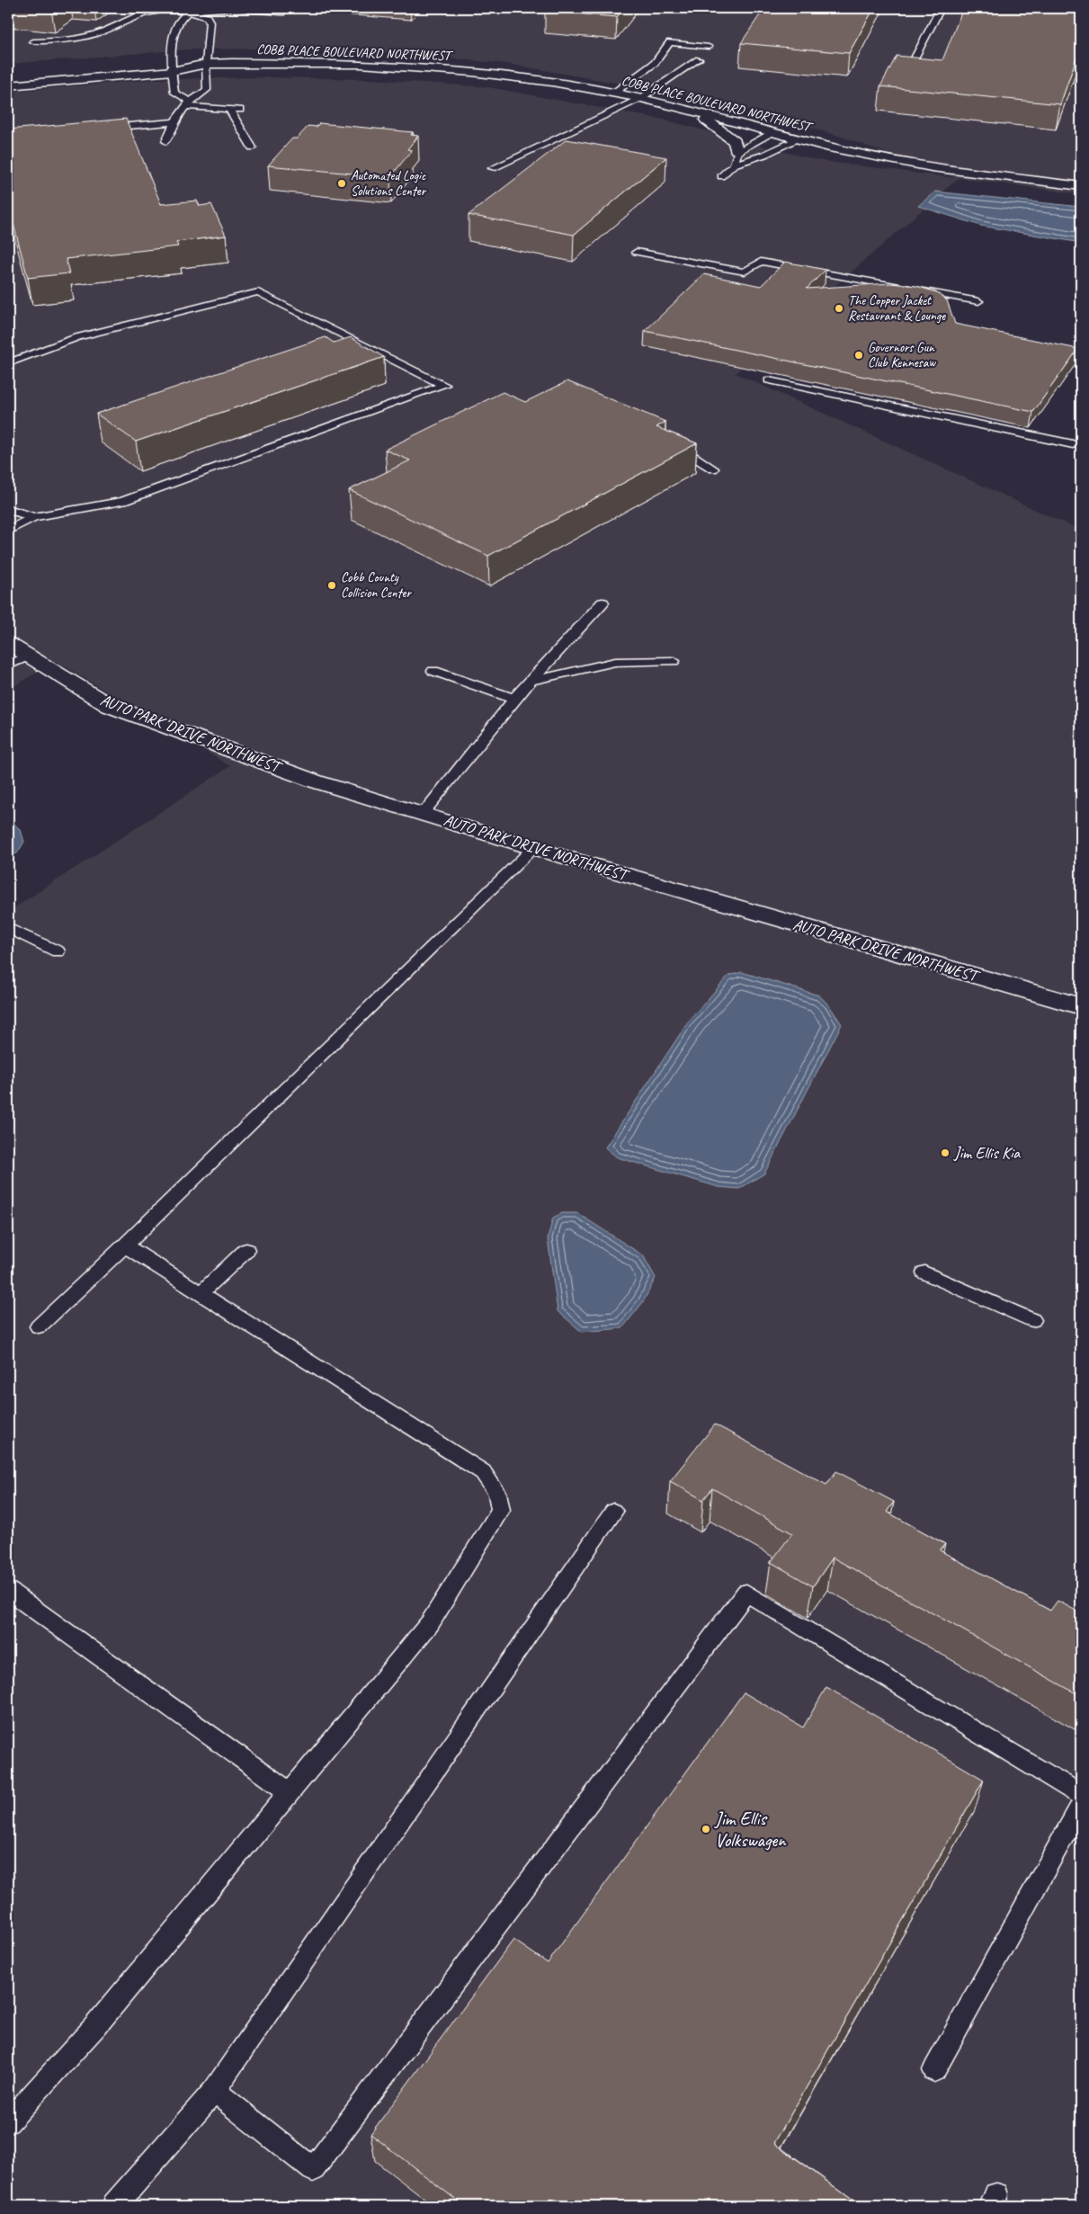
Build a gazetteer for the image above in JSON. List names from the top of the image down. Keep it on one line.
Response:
{"streets":{"street":["COBB PLACE BOULEVARD NORTHWEST","AUTO PARK DRIVE NORTHWEST"]},"places":["Automated Logic Solutions Center","The Copper Jacket Restaurant & Lounge","Governors Gun Club Kennesaw","Cobb County Collision Center","Jim Ellis Kia","Jim Ellis Volkswagen"]}
